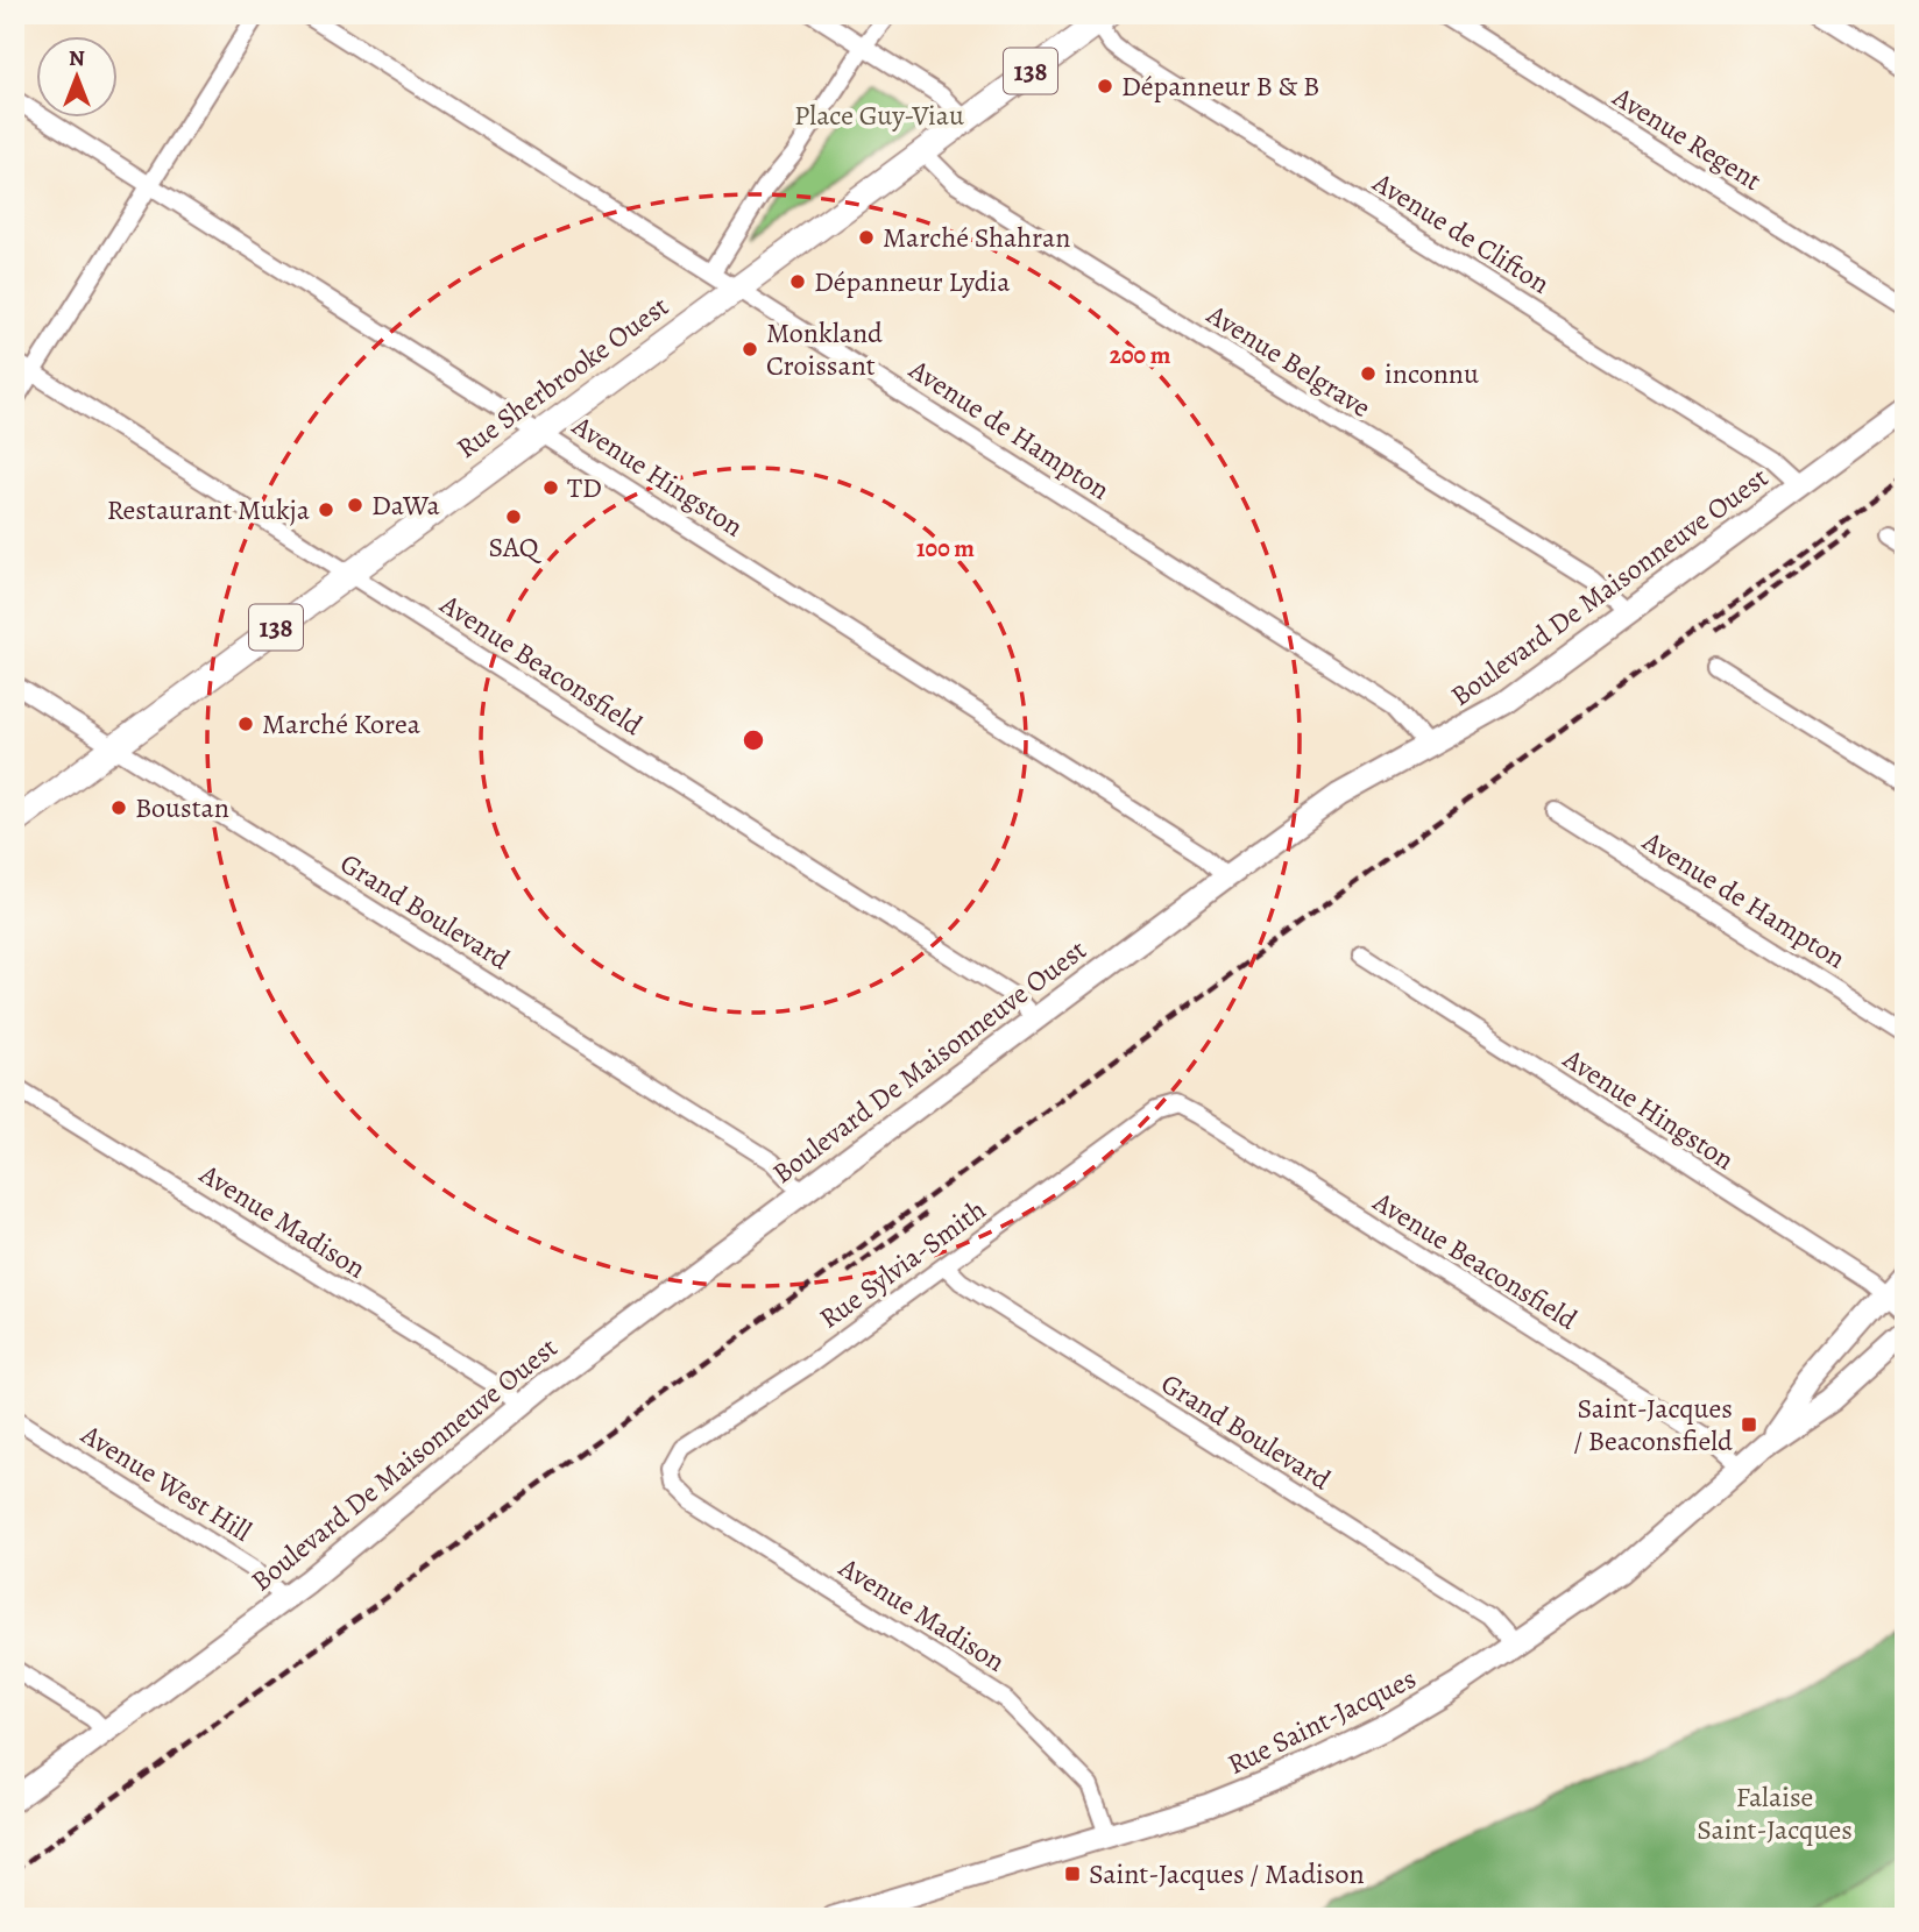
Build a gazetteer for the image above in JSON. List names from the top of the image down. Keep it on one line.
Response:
{"streets":{"main road":["138","Rue Sherbrooke Ouest"],"street":["Avenue Regent","Avenue de Clifton","Avenue Belgrave","Avenue de Hampton","Avenue Hingston","Boulevard De Maisonneuve Ouest","Avenue Beaconsfield","Grand Boulevard","Avenue Madison","Rue Sylvia-Smith","Avenue West Hill","Rue Saint-Jacques"]},"crossings":[["Avenue de Clifton","Rue Sherbrooke Ouest"],["Avenue de Clifton","Boulevard De Maisonneuve Ouest"],["Avenue Belgrave","Rue Sherbrooke Ouest"],["Avenue Belgrave","Boulevard De Maisonneuve Ouest"],["Rue Sherbrooke Ouest","Avenue de Hampton"],["Rue Sherbrooke Ouest","Avenue Hingston"],["Rue Sherbrooke Ouest","Avenue Beaconsfield"],["Rue Sherbrooke Ouest","Grand Boulevard"],["Avenue de Hampton","Boulevard De Maisonneuve Ouest"],["Avenue Hingston","Boulevard De Maisonneuve Ouest"],["Avenue Hingston","Rue Saint-Jacques"],["Boulevard De Maisonneuve Ouest","Avenue Beaconsfield"],["Boulevard De Maisonneuve Ouest","Grand Boulevard"],["Boulevard De Maisonneuve Ouest","Avenue Madison"],["Boulevard De Maisonneuve Ouest","Avenue West Hill"],["Avenue Beaconsfield","Rue Sylvia-Smith"],["Avenue Beaconsfield","Rue Saint-Jacques"],["Grand Boulevard","Rue Sylvia-Smith"],["Grand Boulevard","Rue Saint-Jacques"],["Avenue Madison","Rue Sylvia-Smith"],["Avenue Madison","Rue Saint-Jacques"]],"parks":["Place Guy-Viau","Falaise Saint-Jacques"],"places":{"other":["Dépanneur B & B","Marché Shahran","Dépanneur Lydia","Monkland Croissant","inconnu","TD","DaWa","Restaurant Mukja","SAQ","Marché Korea","Boustan"],"transit":["Saint-Jacques / Beaconsfield","Saint-Jacques / Madison"]},"north":"top","rings":["200 m","100 m"]}
